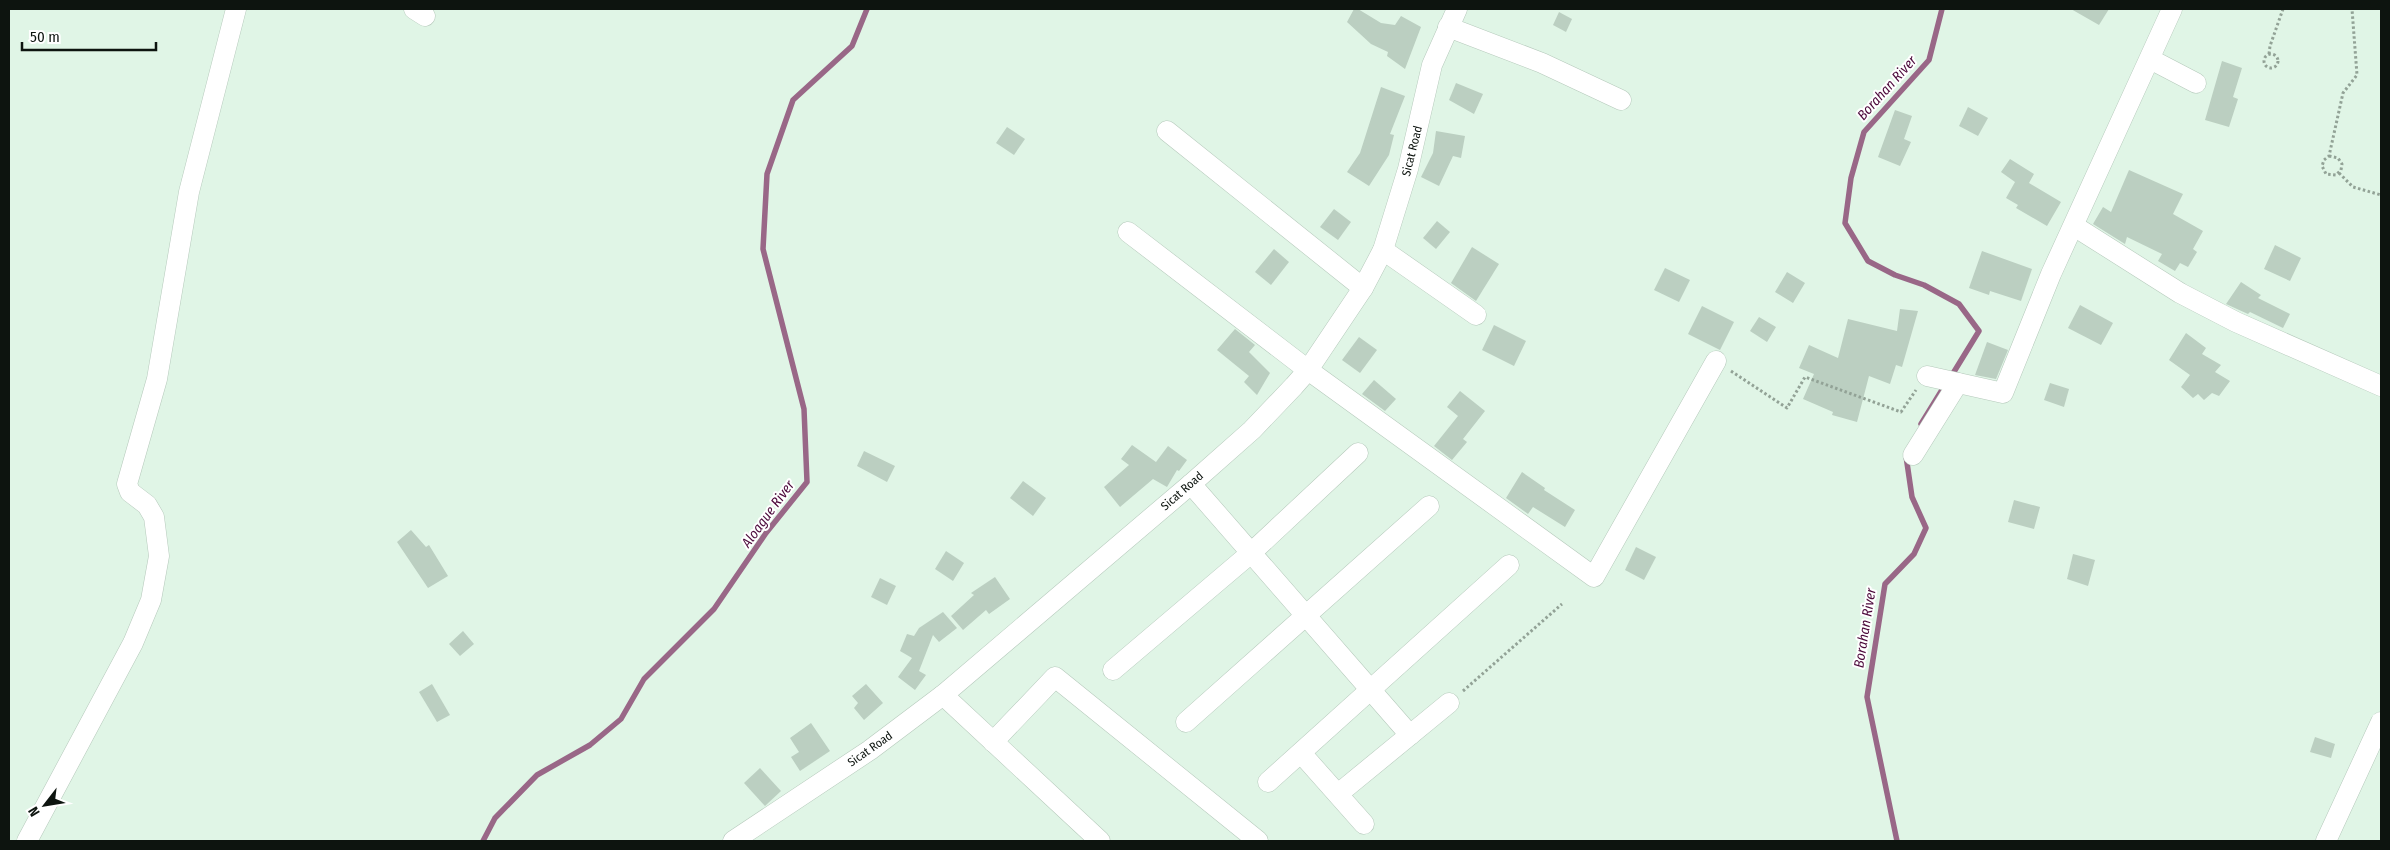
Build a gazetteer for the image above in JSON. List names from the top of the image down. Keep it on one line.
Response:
{"streets":{"street":["Sicat Road"]},"water":["Borahan River","Aloague River"],"scale_bar":"50 m","north":"bottom left"}
